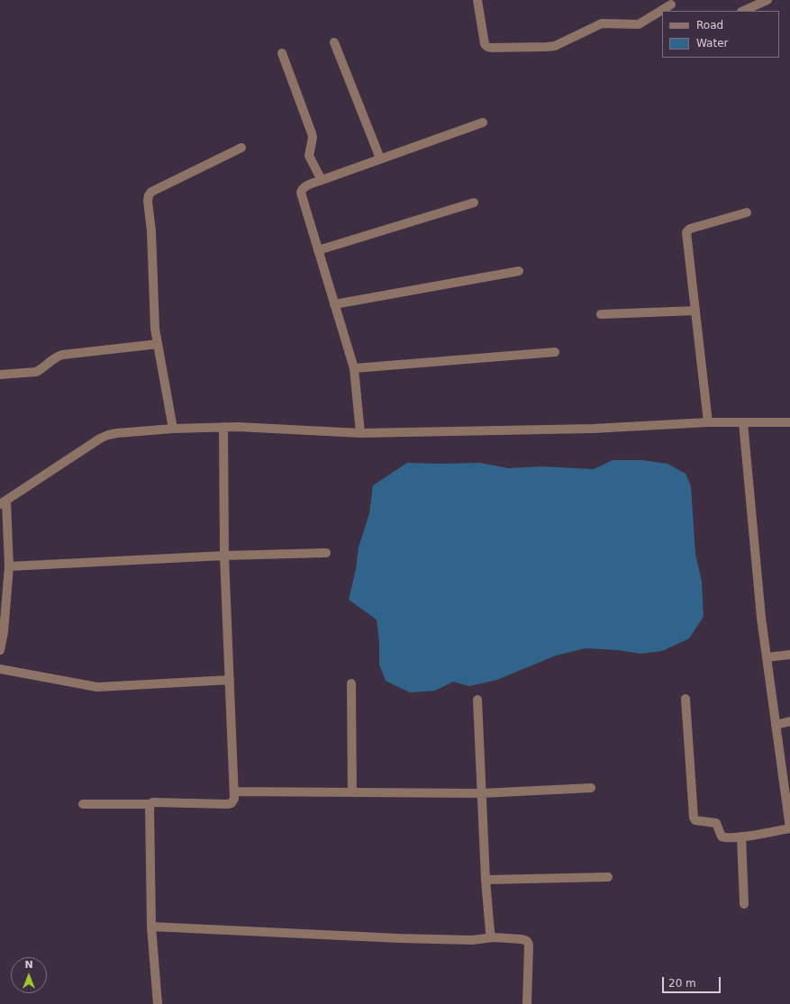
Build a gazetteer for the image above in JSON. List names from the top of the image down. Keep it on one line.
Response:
{"legend":["Road","Water"],"scale_bar":"20 m","north":"top"}
